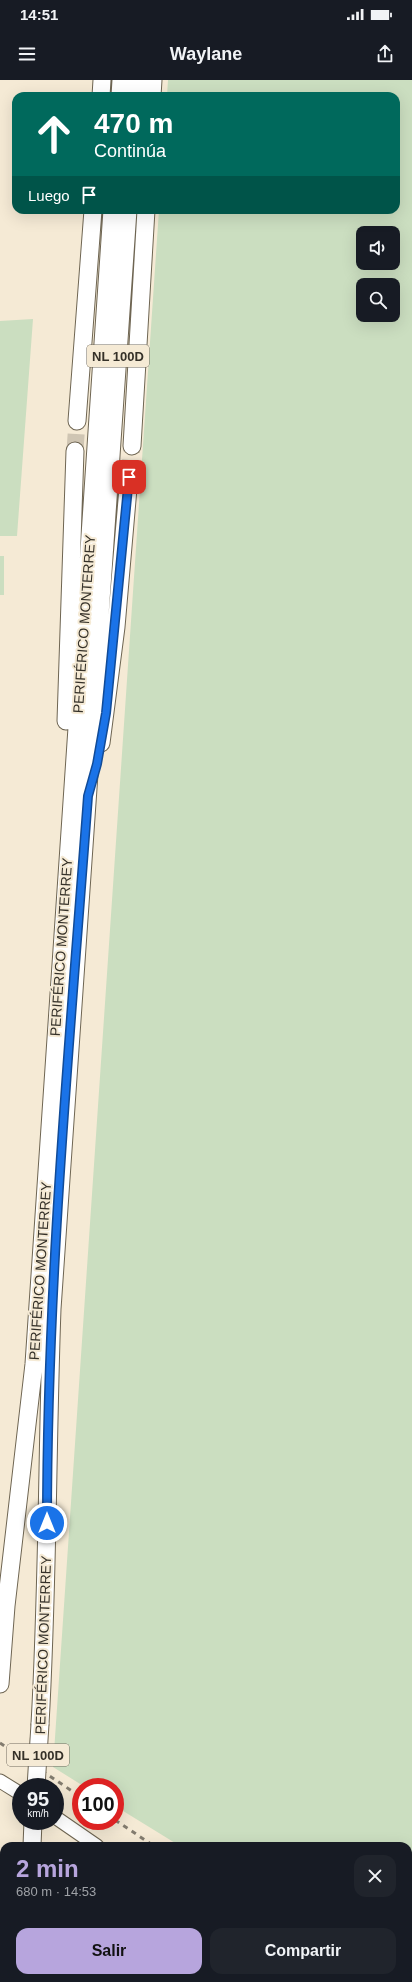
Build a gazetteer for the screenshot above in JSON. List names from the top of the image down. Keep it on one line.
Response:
{"streets":{"highway":["NL 100D","PERIFÉRICO MONTERREY"]},"page":{"status":"14:51","header":"Waylane","turn":["470 m","Continúa"],"then":"Luego","speed":"95 km/h","limit":"100","heading":["2 min","680 m · 14:53"],"buttons":["Salir","Compartir"]}}
